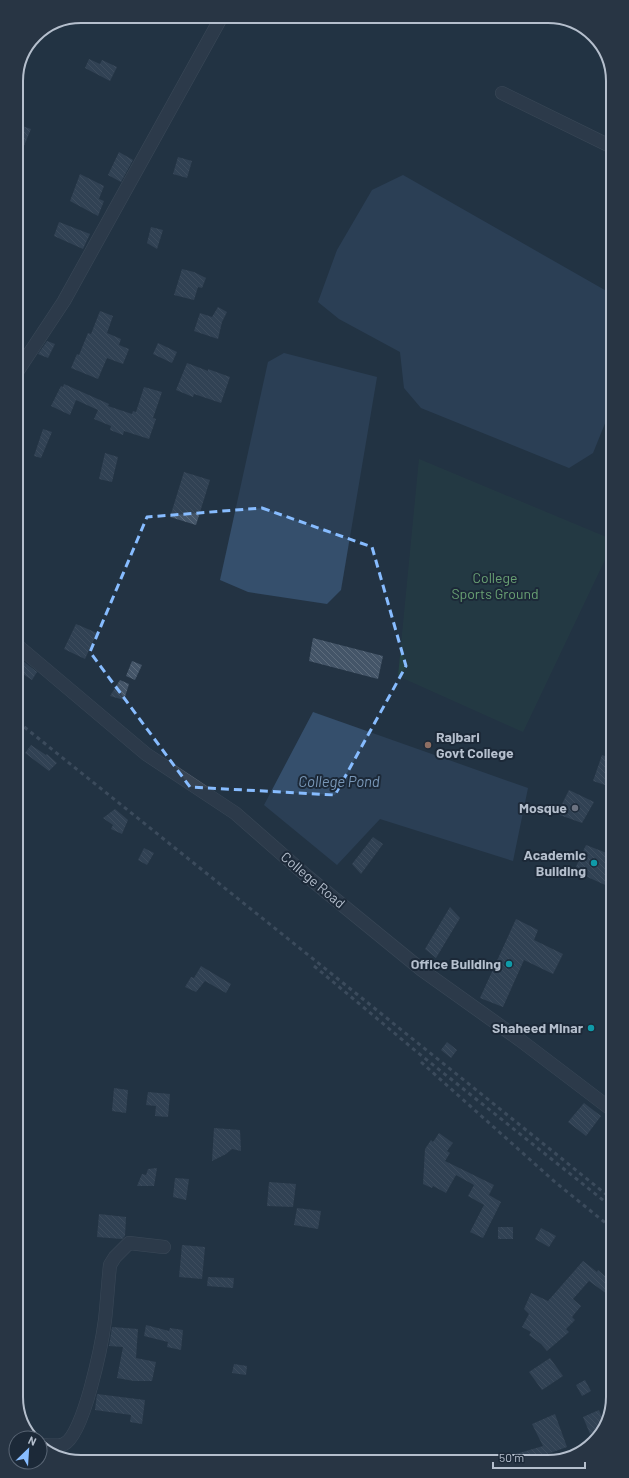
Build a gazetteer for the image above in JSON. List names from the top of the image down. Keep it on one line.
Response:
{"streets":{"street":["College Road"]},"water":["College Pond"],"parks":["College Sports Ground"],"places":["Rajbari Govt College","Mosque","Academic Building","Office Building","Shaheed Minar"],"scale_bar":"50 m","north":"top right"}
